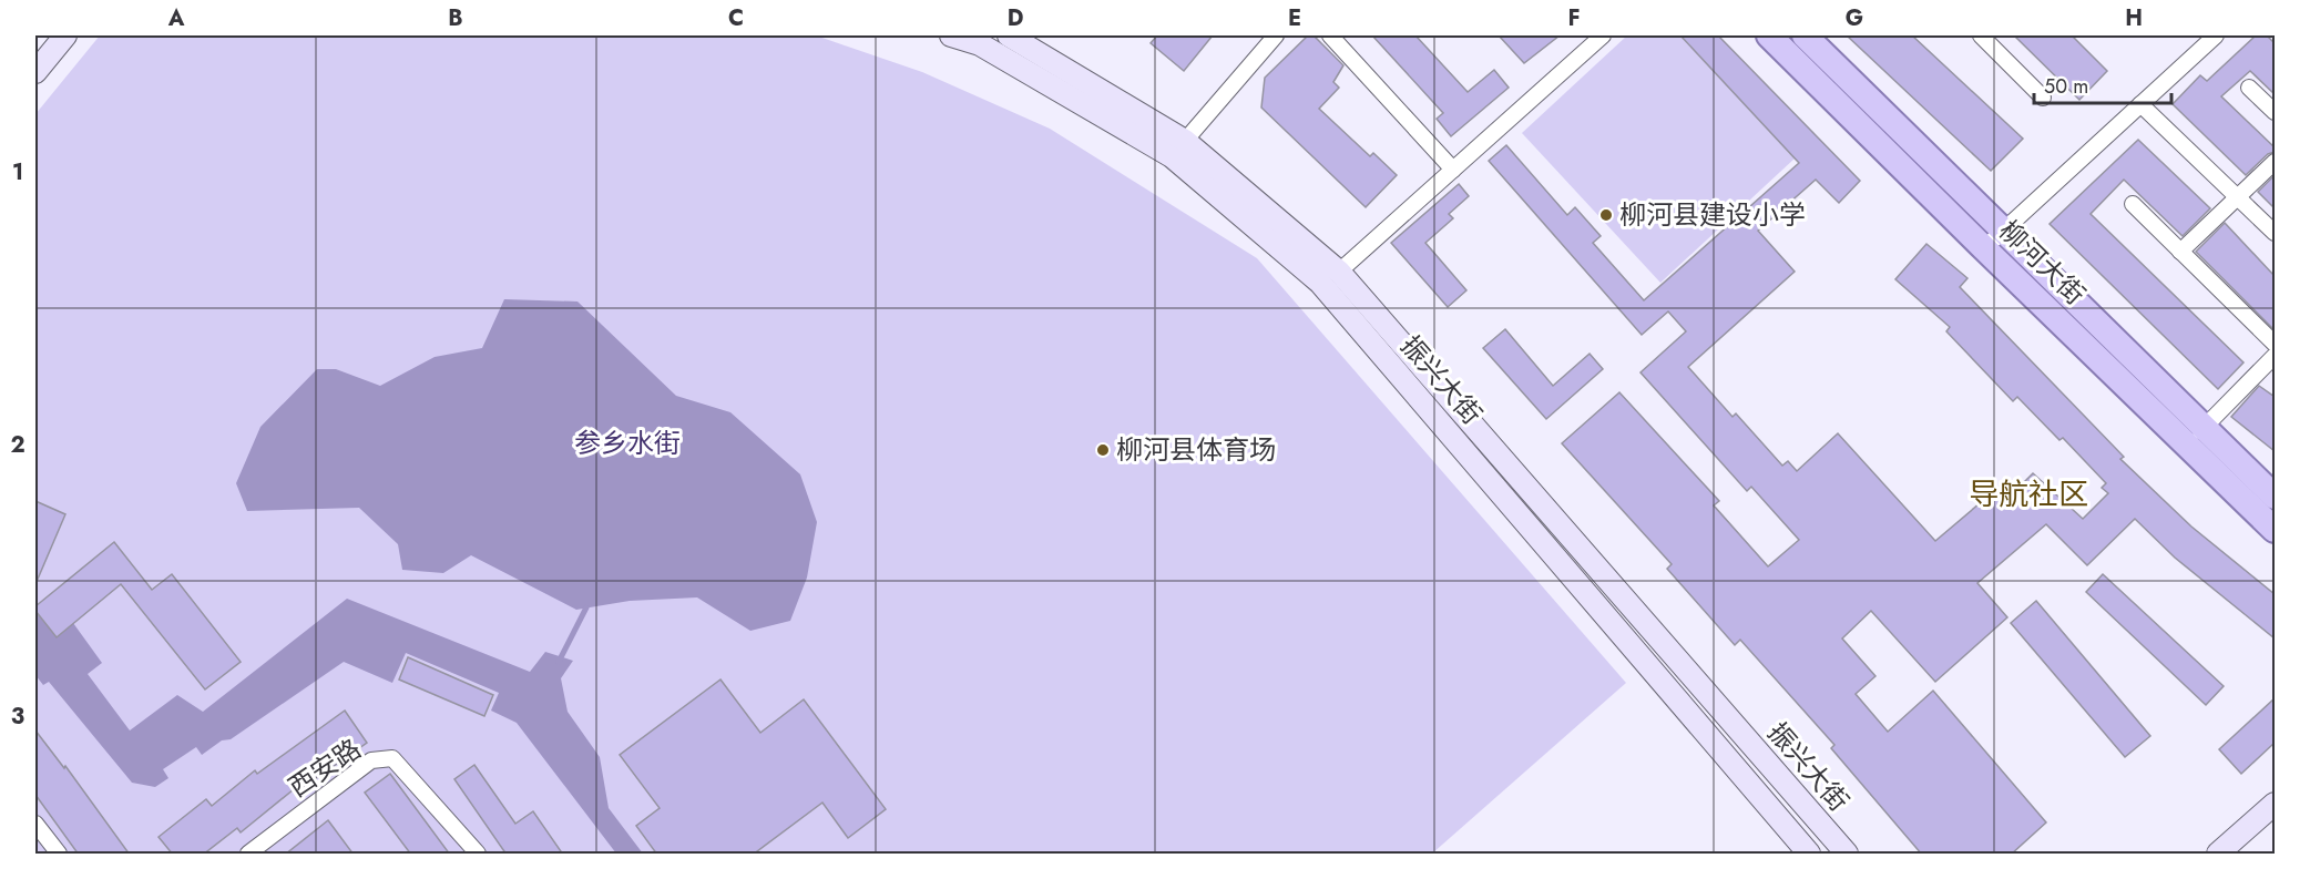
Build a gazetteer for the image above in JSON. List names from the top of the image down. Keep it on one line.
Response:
{"streets":{"main road":["柳河大街"],"street":["振兴大街","西安路"]},"districts":["导航社区"],"parks":["参乡水街"],"places":["柳河县建设小学","柳河县体育场"],"scale_bar":"50 m","grid":{"columns":["A","B","C","D","E","F","G","H"],"rows":["1","2","3"]}}
